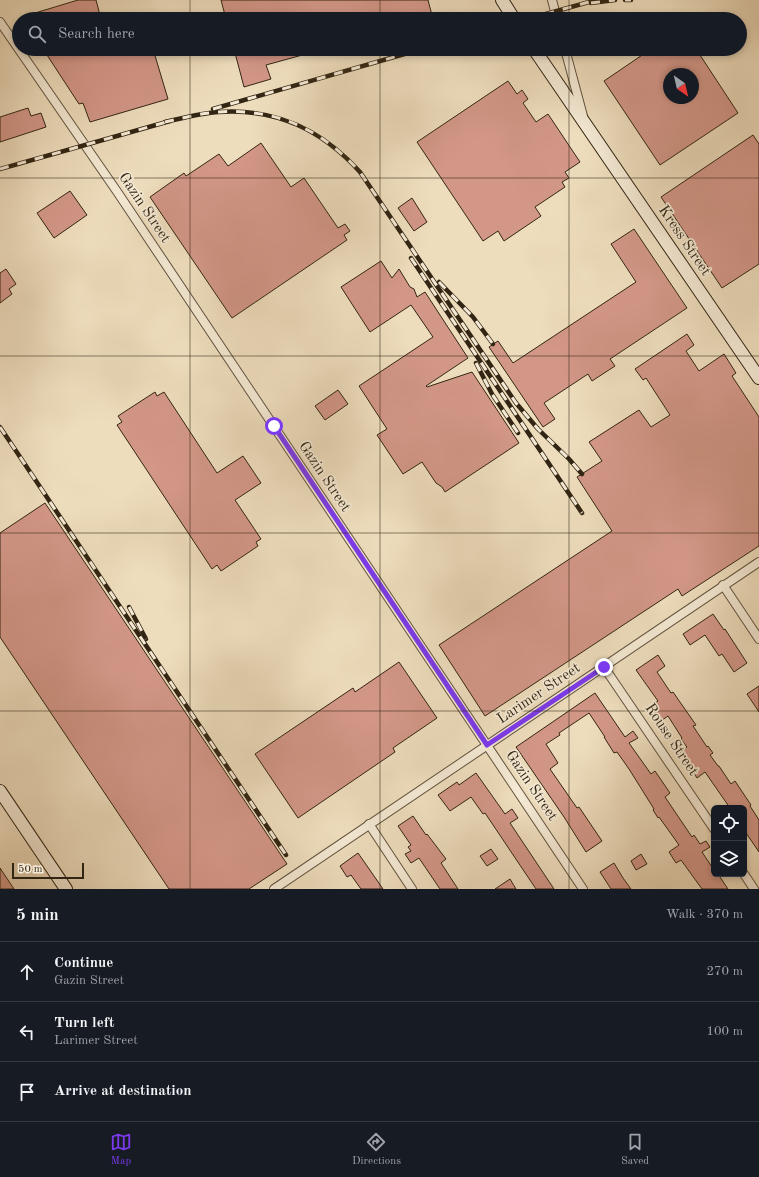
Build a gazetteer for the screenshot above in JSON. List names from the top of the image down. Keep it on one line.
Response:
{"streets":{"street":["Gazin Street","Kress Street","Larimer Street","Rouse Street"]},"crossings":[["Gazin Street","Larimer Street"],["Larimer Street","Rouse Street"]],"scale_bar":"50 m","north":"bottom right","page":{"search":"Search here","scale":"50 m","heading":["5 min","Walk · 370 m"],"list":[["Continue","Gazin Street","270 m"],["Turn left","Larimer Street","100 m"],"Arrive at destination"],"nav":["Map","Directions","Saved"]}}
